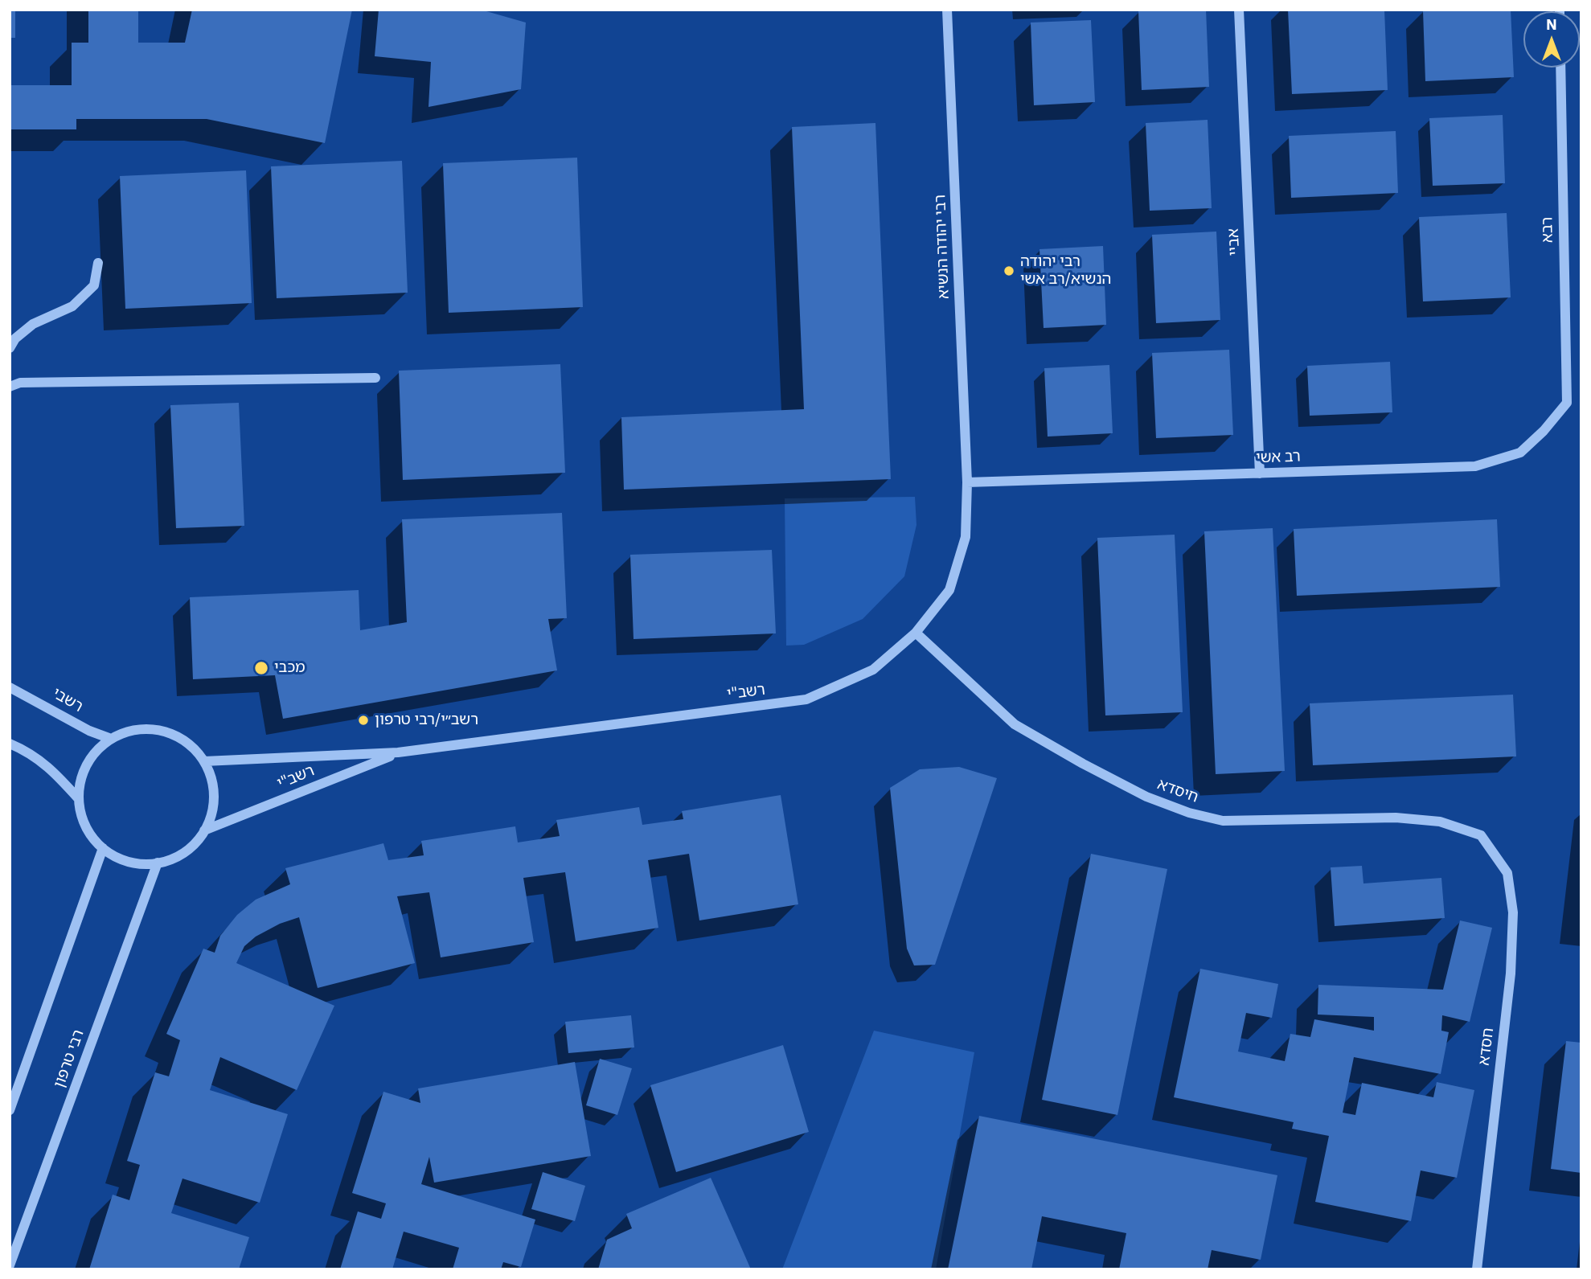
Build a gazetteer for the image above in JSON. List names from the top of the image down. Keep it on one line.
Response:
{"streets":{"street":["רבא","אביי","רבי יהודה הנשיא","רב אשי","רשב\"י","רשבי","חיסדא","חסדא","רבי טרפון"]},"crossings":[["רבא","רב אשי"],["אביי","רב אשי"],["רבי יהודה הנשיא","רב אשי"],["רבי יהודה הנשיא","רשב\"י"],["רב אשי","רשב\"י"],["רשב\"י","רשבי"],["רשב\"י","חיסדא"],["רשב\"י","רבי טרפון"],["רשבי","רבי טרפון"],["חיסדא","חסדא"]],"places":["רבי יהודה הנשיא/רב אשי","מכבי","רשב״י/רבי טרפון"],"north":"top"}
